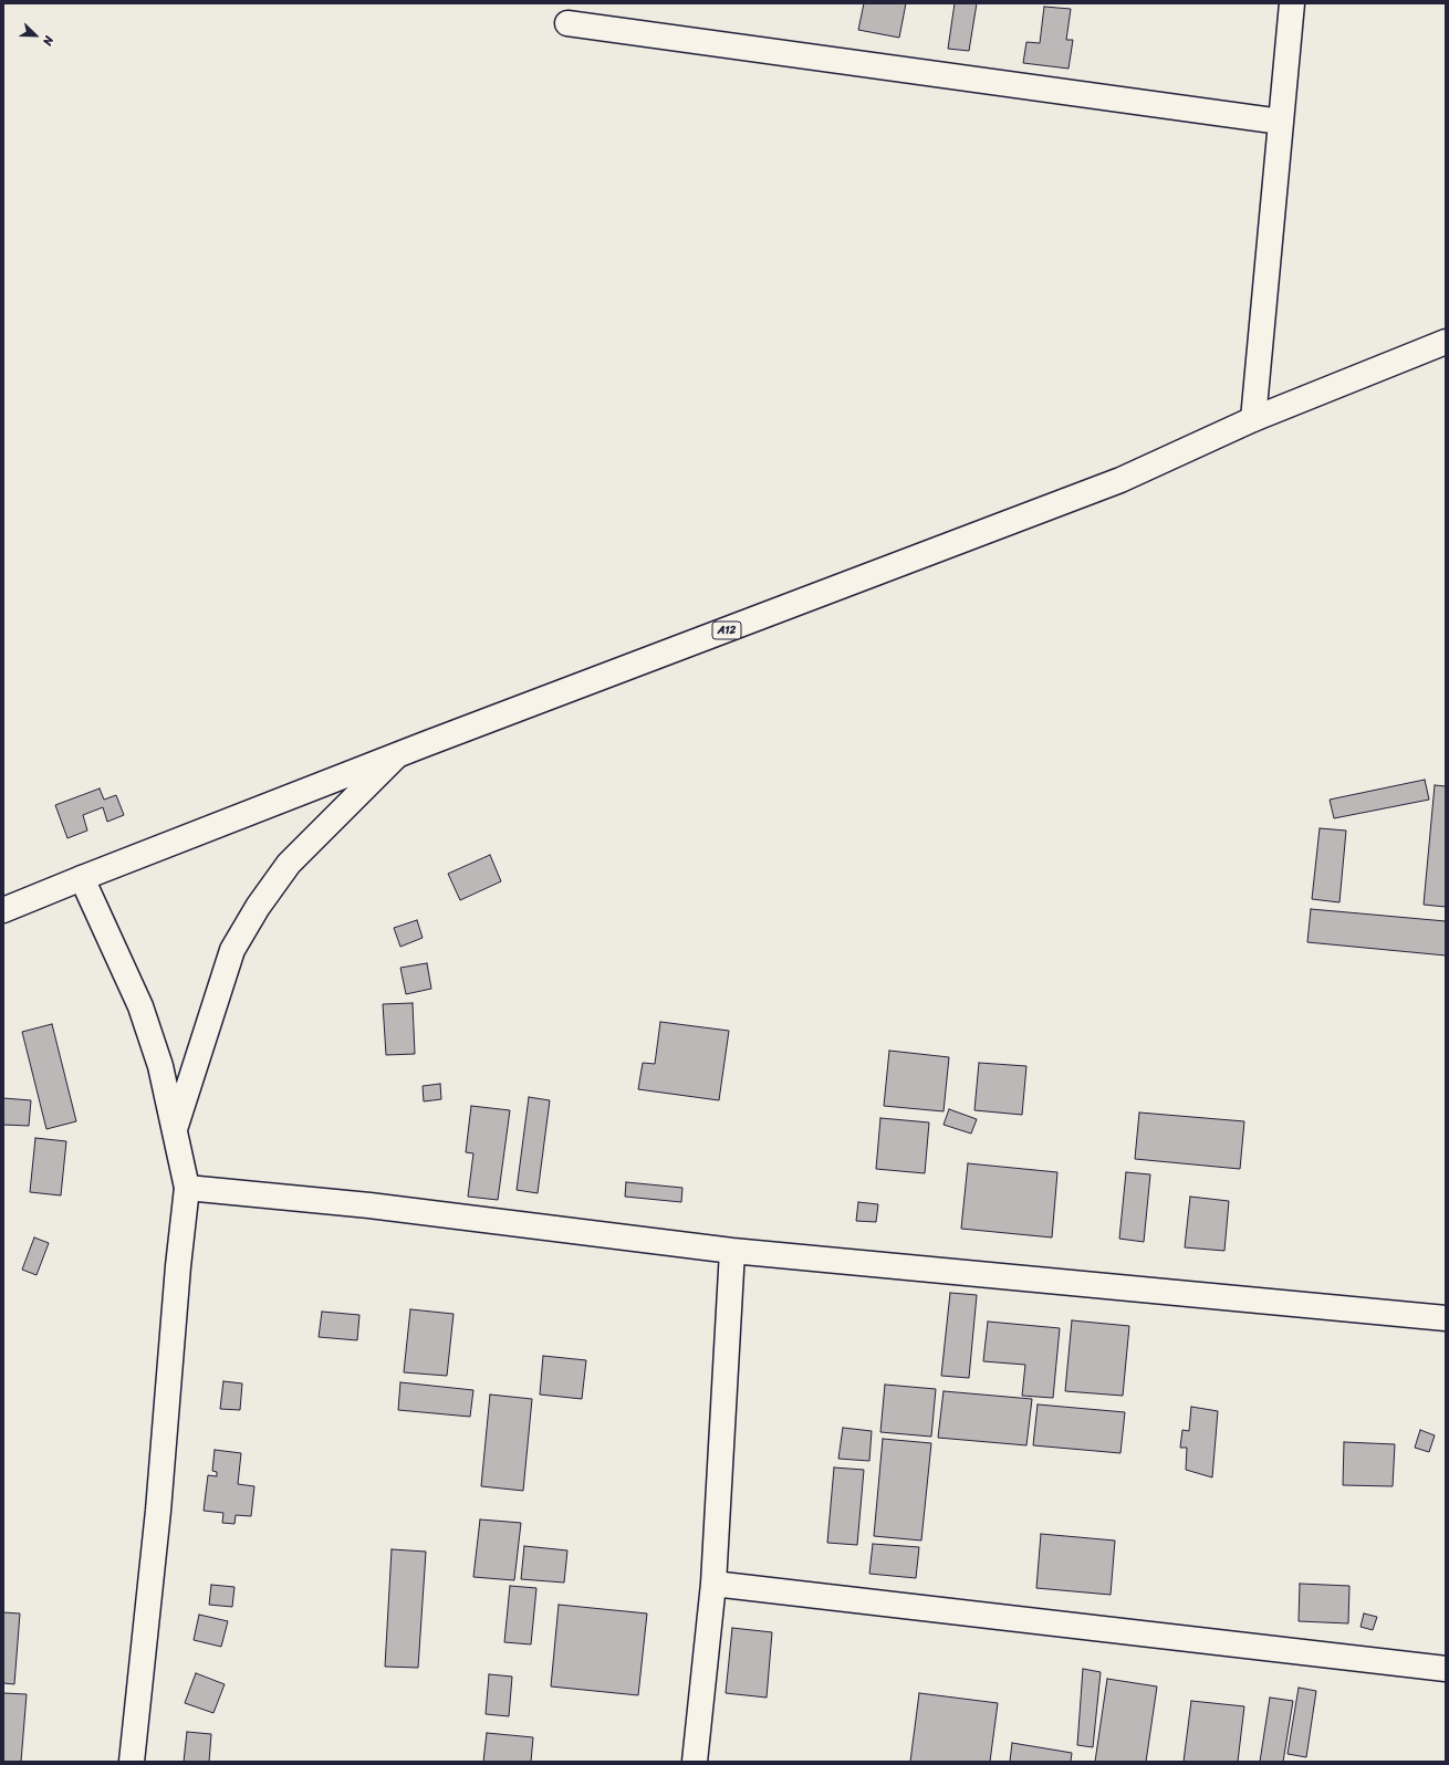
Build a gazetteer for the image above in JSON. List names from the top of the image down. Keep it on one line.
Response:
{"streets":{"street":["A12"]},"north":"bottom right"}
